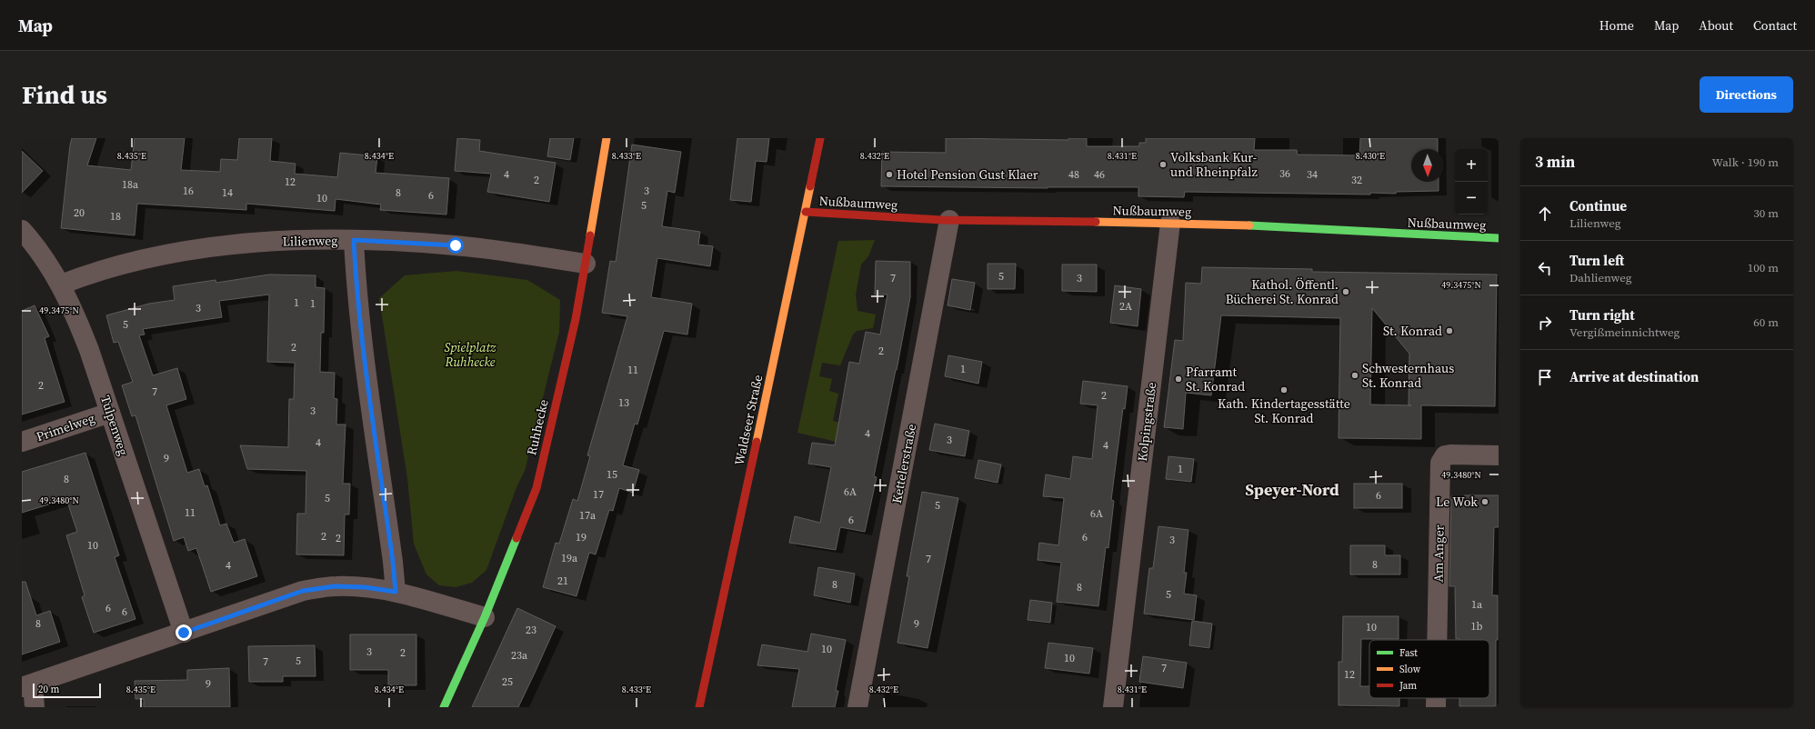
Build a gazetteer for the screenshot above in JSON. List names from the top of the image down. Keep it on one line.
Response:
{"streets":{"street":["Nußbaumweg","Lilienweg","Waldseer Straße","Kolpingstraße","Tulpenweg","Primelweg","Ruhhecke","Kettelerstraße","Am Anger"]},"crossings":[["Nußbaumweg","Waldseer Straße"],["Nußbaumweg","Kolpingstraße"],["Nußbaumweg","Kettelerstraße"],["Lilienweg","Tulpenweg"],["Lilienweg","Ruhhecke"],["Tulpenweg","Primelweg"]],"districts":["Speyer-Nord"],"parks":["Spielplatz Ruhhecke"],"places":["Volksbank Kur- und Rheinpfalz","Hotel Pension Gust Klaer","Kathol. Öffentl. Bücherei St. Konrad","St. Konrad","Schwesternhaus St. Konrad","Pfarramt St. Konrad","Kath. Kindertagesstätte St. Konrad","Le Wok"],"house_numbers":["36","4","48","46","34","2","32","12","18a","16","3","14","8","6","10","5","20","18","5","7","3","1","1","2A","3","5","2","2","1","11","2","7","2","13","3","4","3","4","4","9","1","15","8","6A","17","6","5","5","11","6A","17a","6","2","19","6","2","3","10","19a","7","8","4","21","8","8","5","1a","6","6","8","9","1b","10","23","10","3","2","23a","10","5","7","7","12","25","9"],"legend":["Fast","Slow","Jam"],"scale_bar":"20 m","north":"bottom","page":{"header":"Map","nav":["Home","Map","About","Contact"],"buttons":"Directions","title":"Find us","heading":["3 min","Walk · 190 m"],"map_buttons":["+","−"],"list":[["Continue","Lilienweg","30 m"],["Turn left","Dahlienweg","100 m"],["Turn right","Vergißmeinnichtweg","60 m"],"Arrive at destination"],"scale":"20 m"},"coordinates":["8.435°E","8.434°E","8.433°E","8.432°E","8.431°E","8.430°E","49.3475°N","49.3480°N"]}
